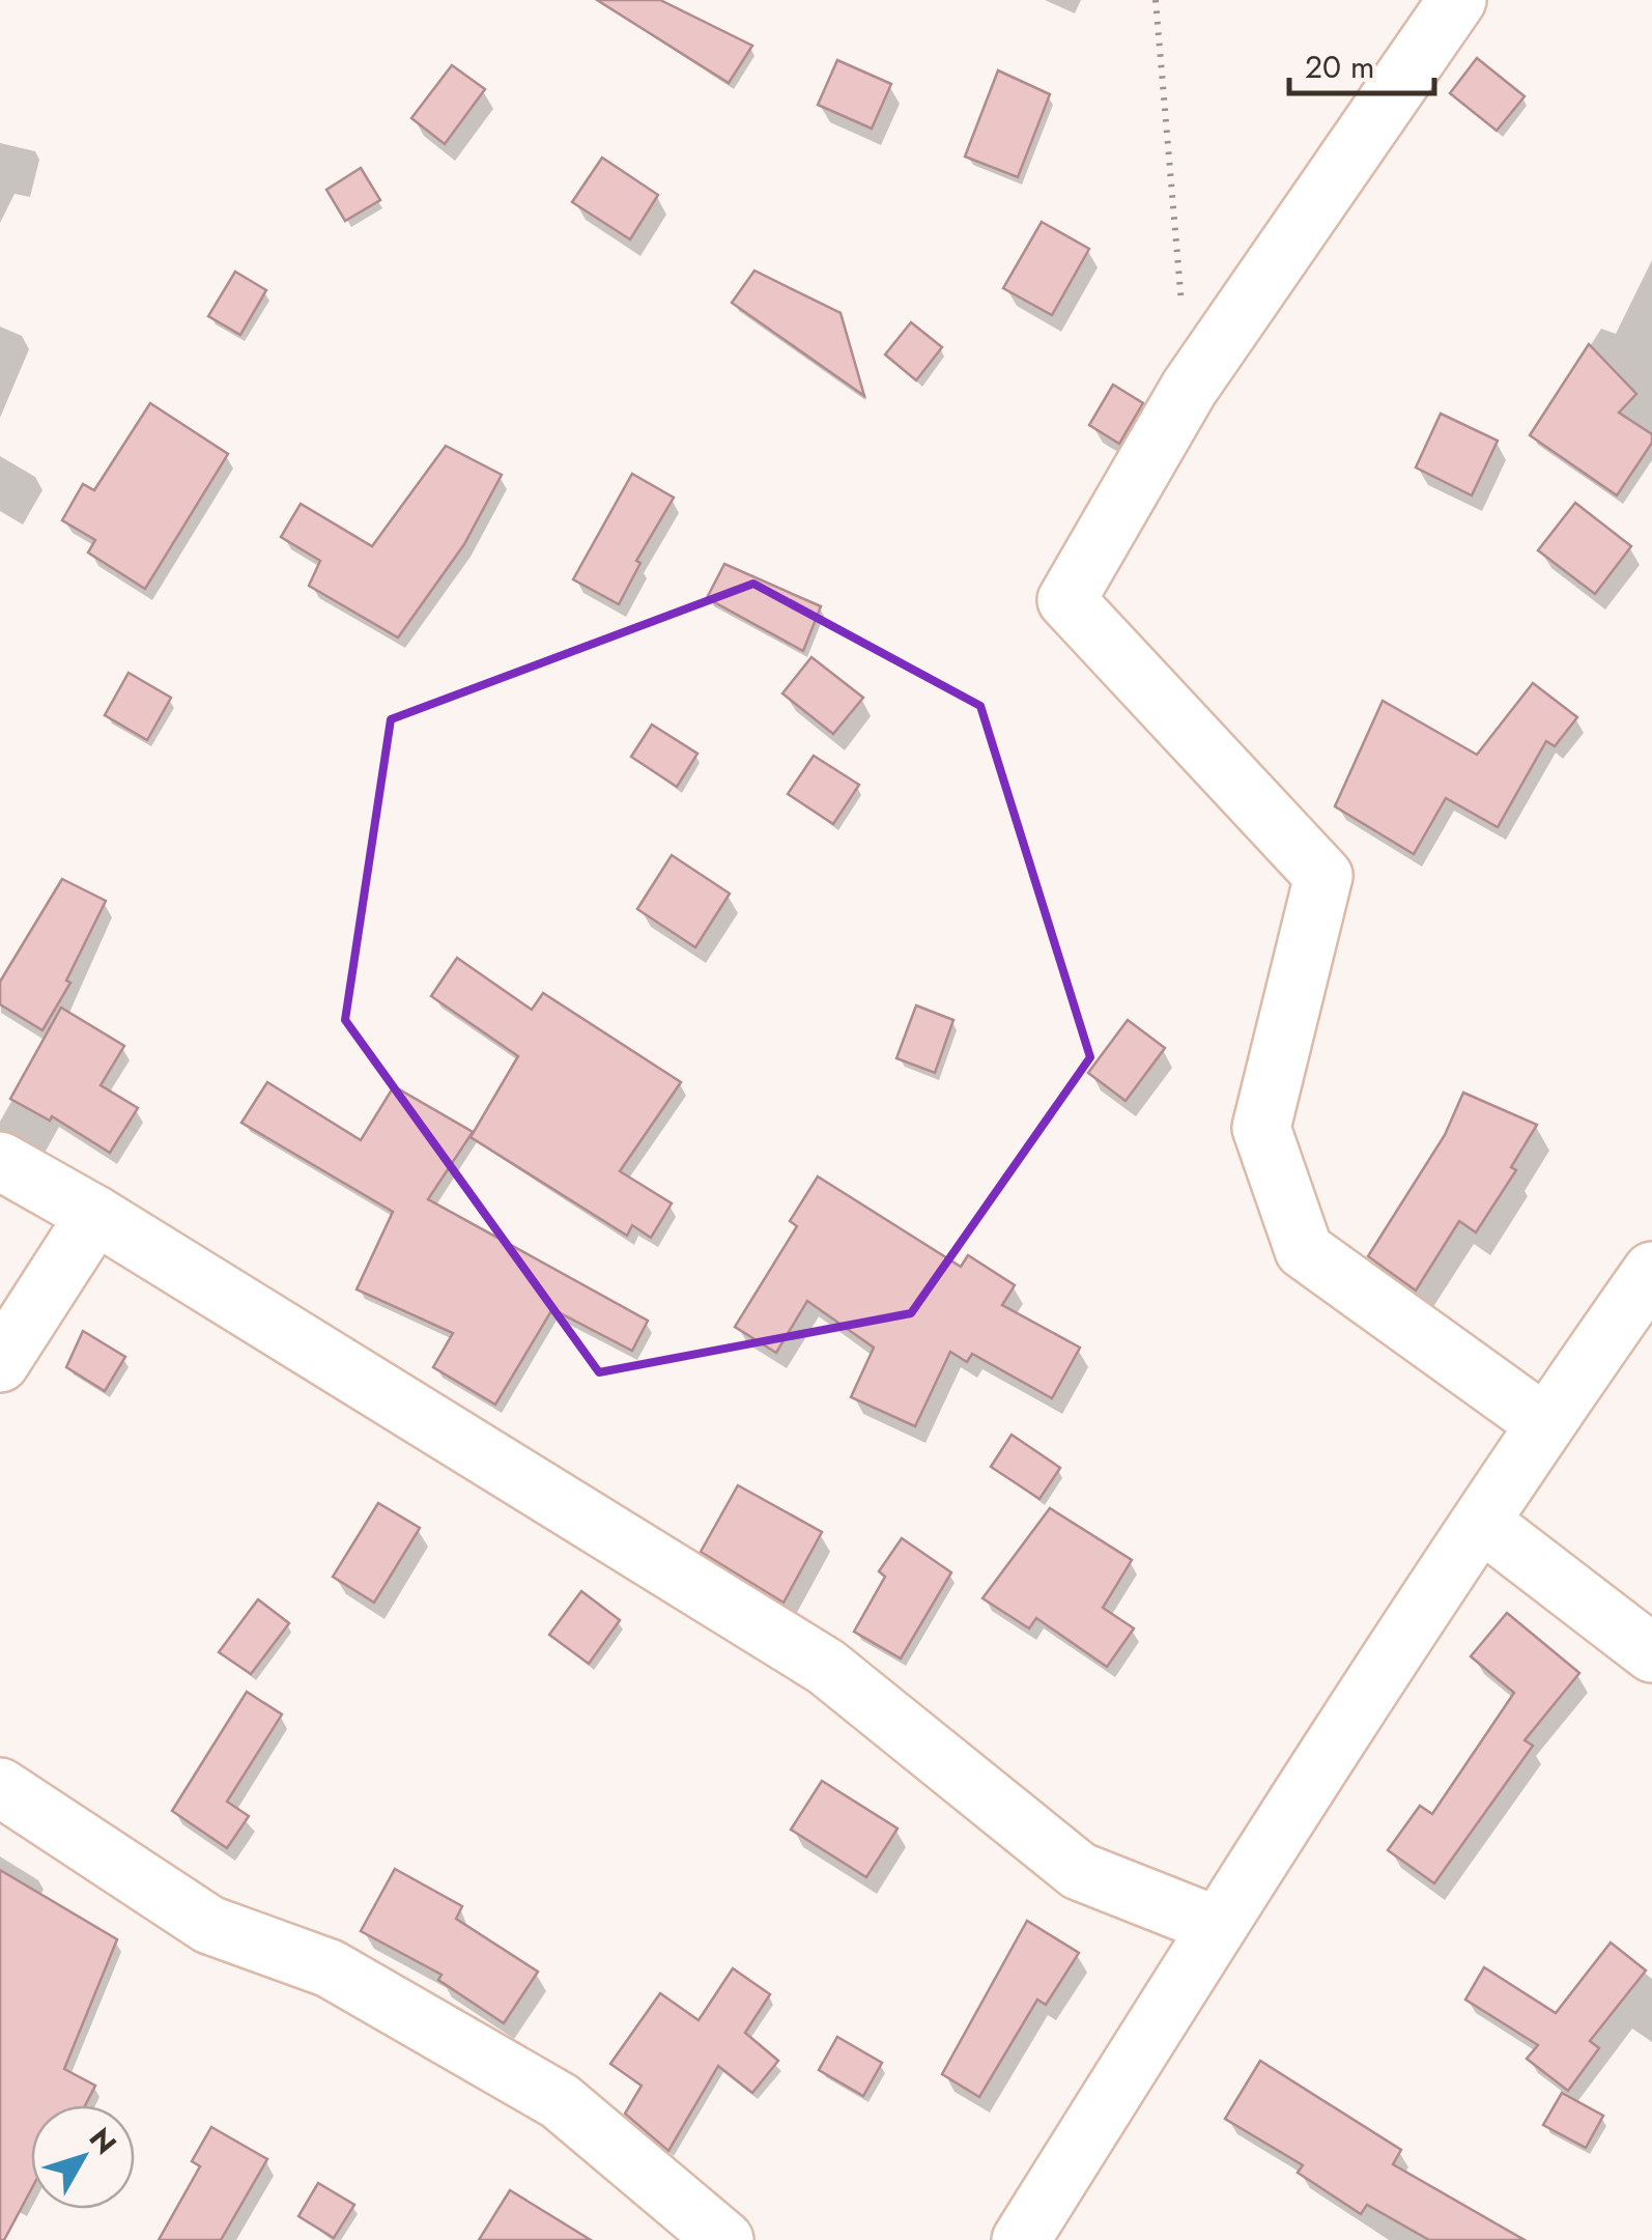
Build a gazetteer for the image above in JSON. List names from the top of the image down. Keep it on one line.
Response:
{"scale_bar":"20 m","north":"top right"}
